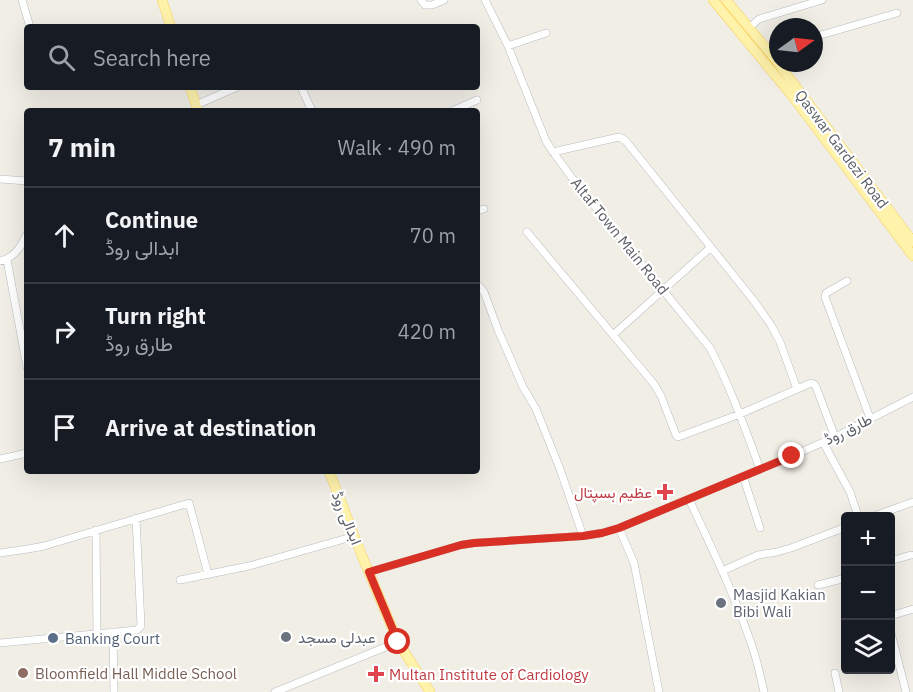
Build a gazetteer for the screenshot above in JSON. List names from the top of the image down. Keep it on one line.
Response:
{"streets":{"main road":["Qaswar Gardezi Road","ابدالی روڈ"],"street":["Altaf Town Main Road","طارق روڈ"]},"crossings":[["Altaf Town Main Road","طارق روڈ"],["طارق روڈ","ابدالی روڈ"]],"places":{"health":["عظیم ہسپتال","Multan Institute of Cardiology"],"other":["Masjid Kakian Bibi Wali","عبدلی مسجد","Banking Court","Bloomfield Hall Middle School"]},"north":"right","page":{"search":"Search here","heading":["7 min","Walk · 490 m"],"list":[["Continue","ابدالی روڈ","70 m"],["Turn right","طارق روڈ","420 m"],"Arrive at destination"],"map_buttons":["+","−"]}}
